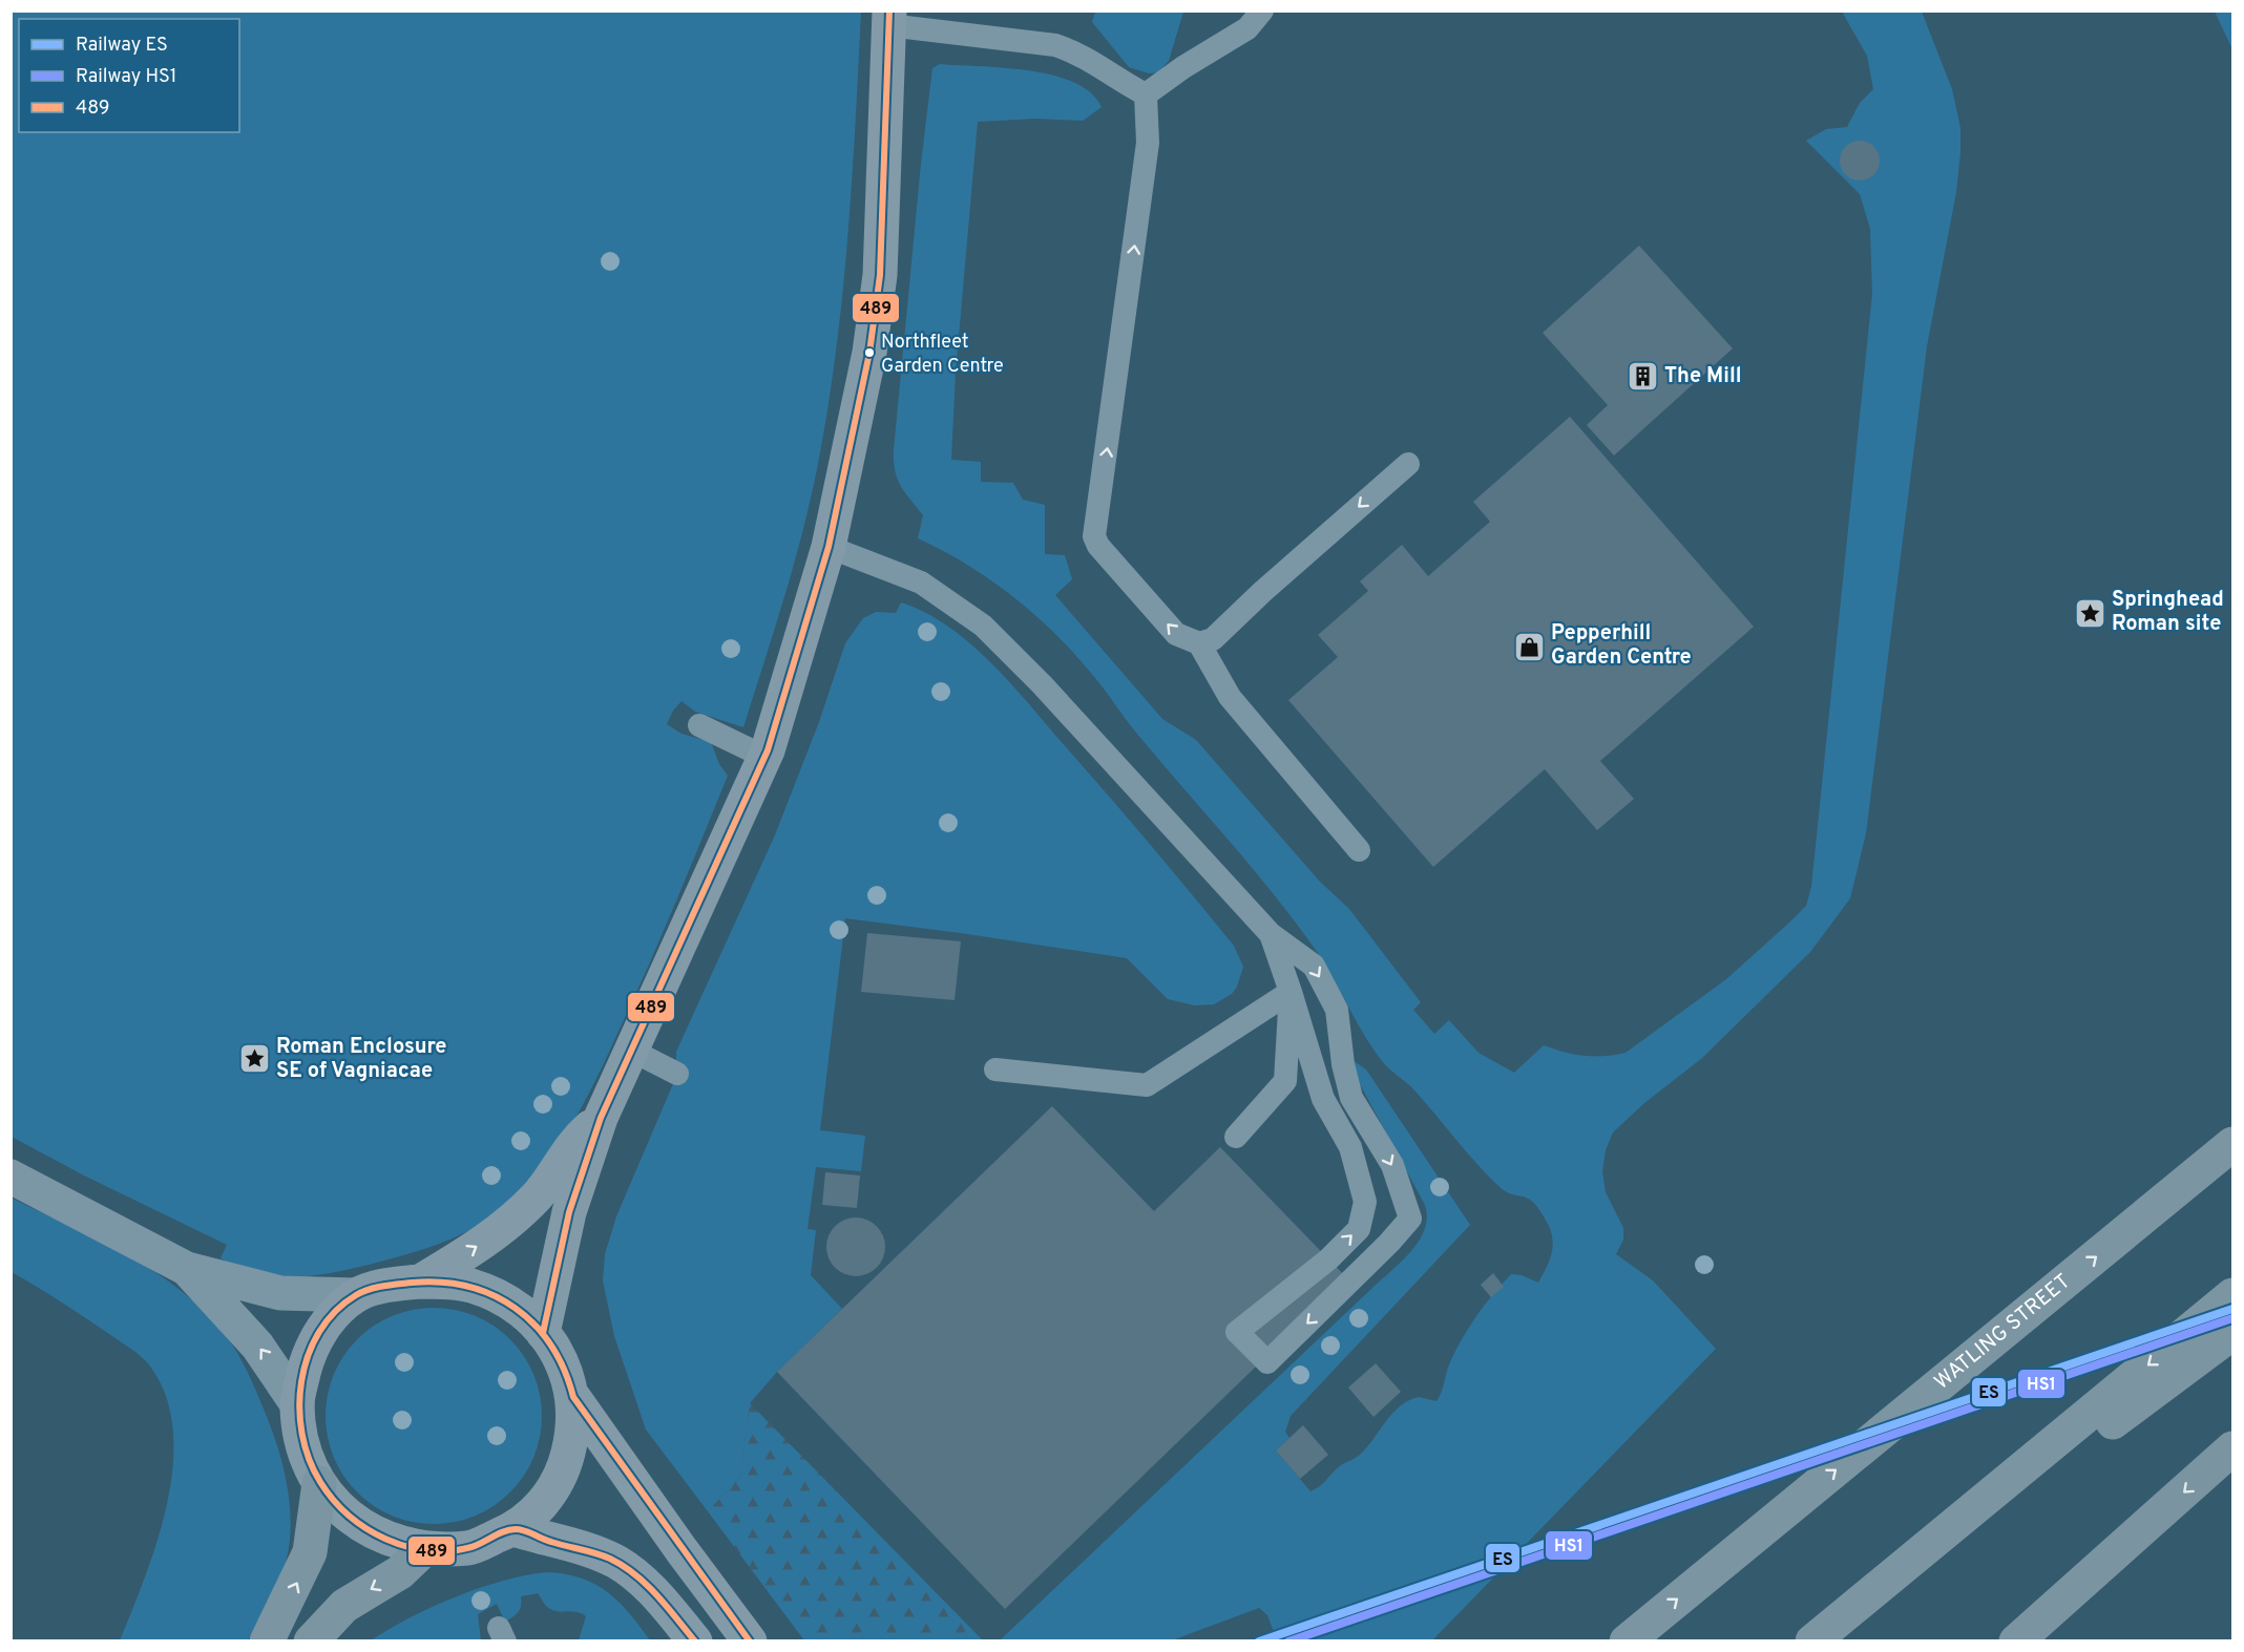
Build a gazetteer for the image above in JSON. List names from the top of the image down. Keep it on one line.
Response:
{"streets":{"highway":["WATLING STREET"]},"places":{"other":["Northfleet Garden Centre"],"building":["The Mill"],"place":["Springhead Roman site","Roman Enclosure SE of Vagniacae"],"shop":["Pepperhill Garden Centre"]},"lines":["transit line 489","rail line ES","rail line HS1"],"legend":["Railway ES","Railway HS1","489"]}
